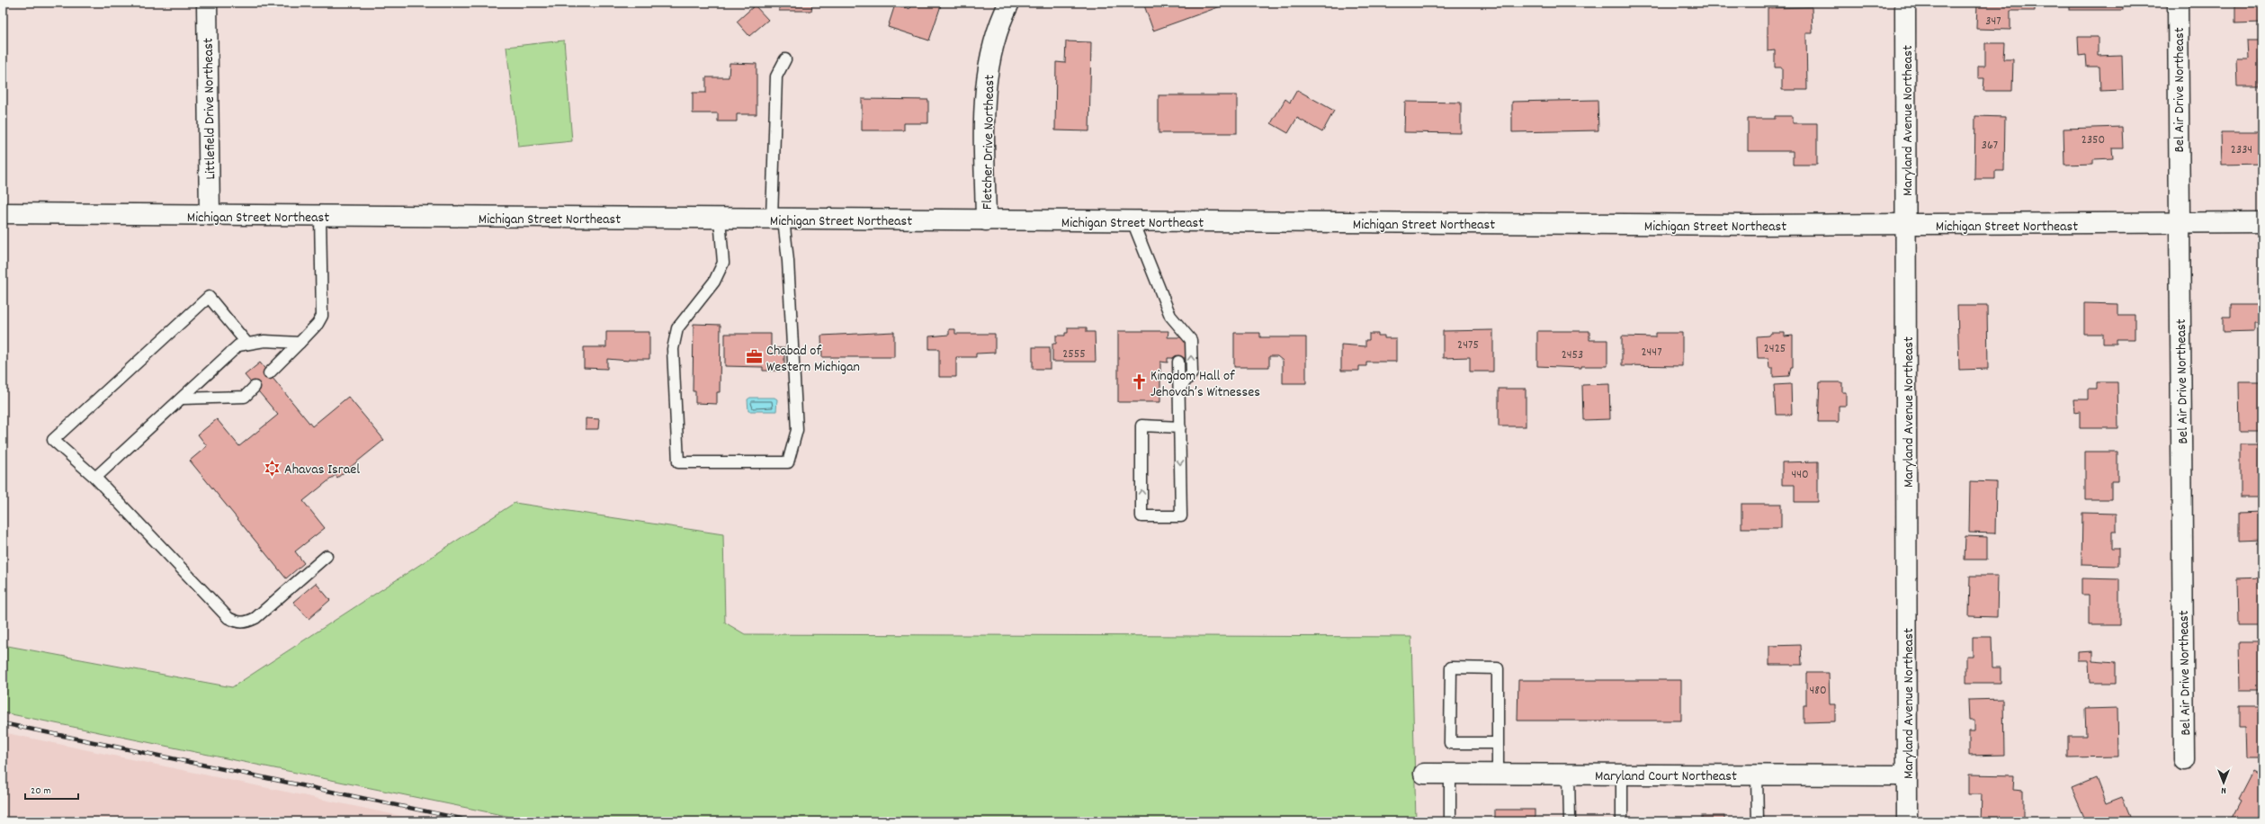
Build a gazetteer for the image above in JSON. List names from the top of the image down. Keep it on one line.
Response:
{"streets":{"street":["Bel Air Drive Northeast","Littlefield Drive Northeast","Maryland Avenue Northeast","Fletcher Drive Northeast","Michigan Street Northeast","Maryland Court Northeast"]},"crossings":[["Bel Air Drive Northeast","Michigan Street Northeast"],["Littlefield Drive Northeast","Michigan Street Northeast"],["Maryland Avenue Northeast","Michigan Street Northeast"],["Maryland Avenue Northeast","Maryland Court Northeast"],["Fletcher Drive Northeast","Michigan Street Northeast"]],"places":{"office":["Chabad of Western Michigan"],"church":["Kingdom Hall of Jehovah’s Witnesses"],"synagogue":["Ahavas Israel"]},"house_numbers":["347","2350","367","2334","2475","2425","2447","2555","2453","440","480"],"scale_bar":"20 m","north":"bottom"}
